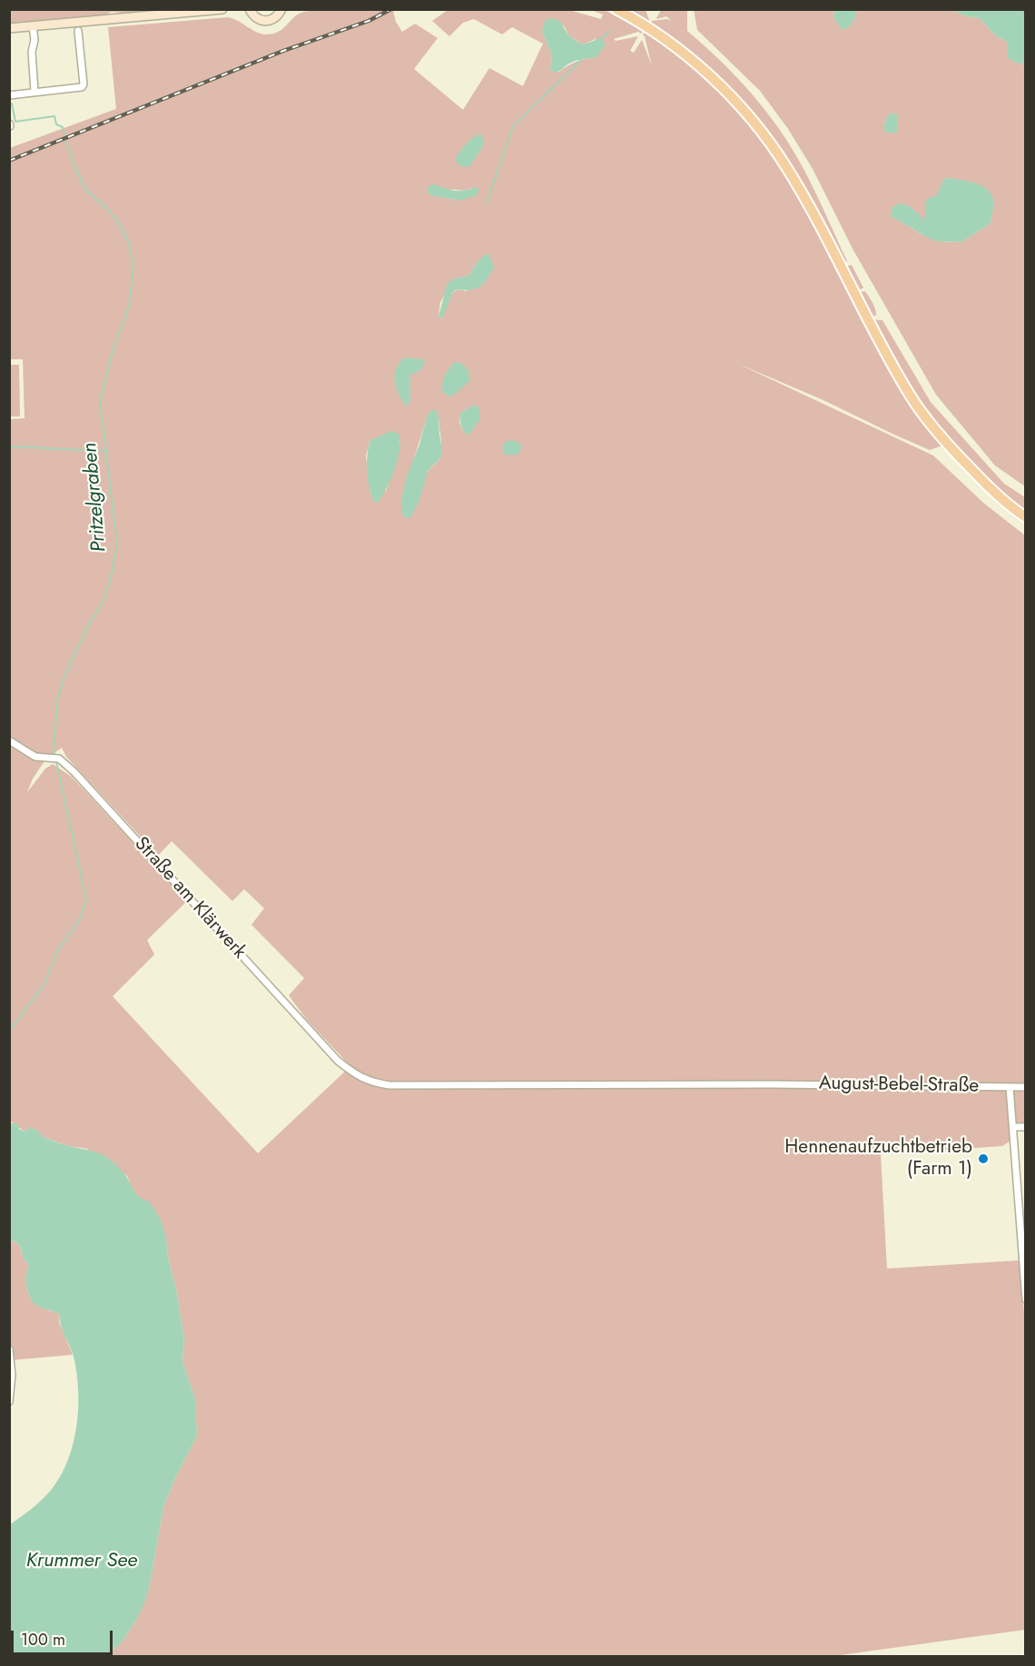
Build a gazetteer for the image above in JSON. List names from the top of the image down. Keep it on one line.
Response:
{"streets":{"street":["Straße am Klärwerk","August-Bebel-Straße"]},"crossings":[["Straße am Klärwerk","August-Bebel-Straße"]],"water":["Pritzelgraben","Krummer See"],"places":["Hennenaufzuchtbetrieb (Farm 1)"],"scale_bar":"100 m"}
